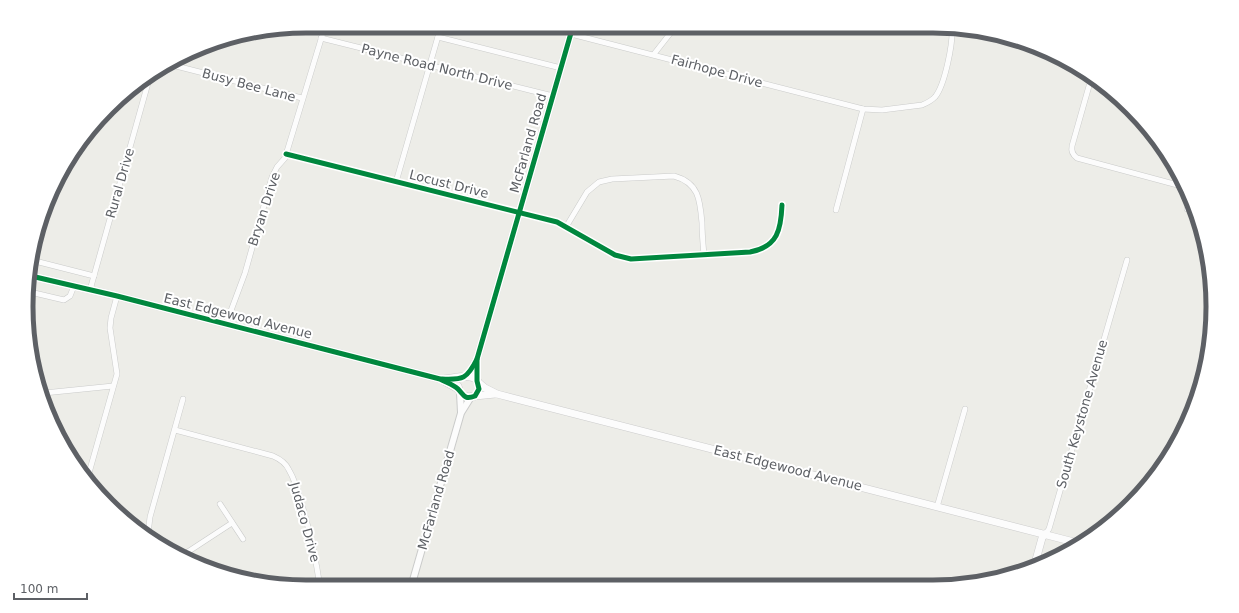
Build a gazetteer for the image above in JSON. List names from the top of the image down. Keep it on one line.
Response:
{"streets":{"main road":["East Edgewood Avenue","South Keystone Avenue"],"street":["Payne Road North Drive","Fairhope Drive","Busy Bee Lane","McFarland Road","Rural Drive","Locust Drive","Bryan Drive","Judaco Drive"]},"crossings":[["Payne Road North Drive","McFarland Road"],["Payne Road North Drive","Bryan Drive"],["Fairhope Drive","McFarland Road"],["Busy Bee Lane","Bryan Drive"],["McFarland Road","Locust Drive"],["McFarland Road","East Edgewood Avenue"],["Rural Drive","East Edgewood Avenue"],["Locust Drive","Bryan Drive"],["Bryan Drive","East Edgewood Avenue"],["East Edgewood Avenue","South Keystone Avenue"]],"scale_bar":"100 m"}
